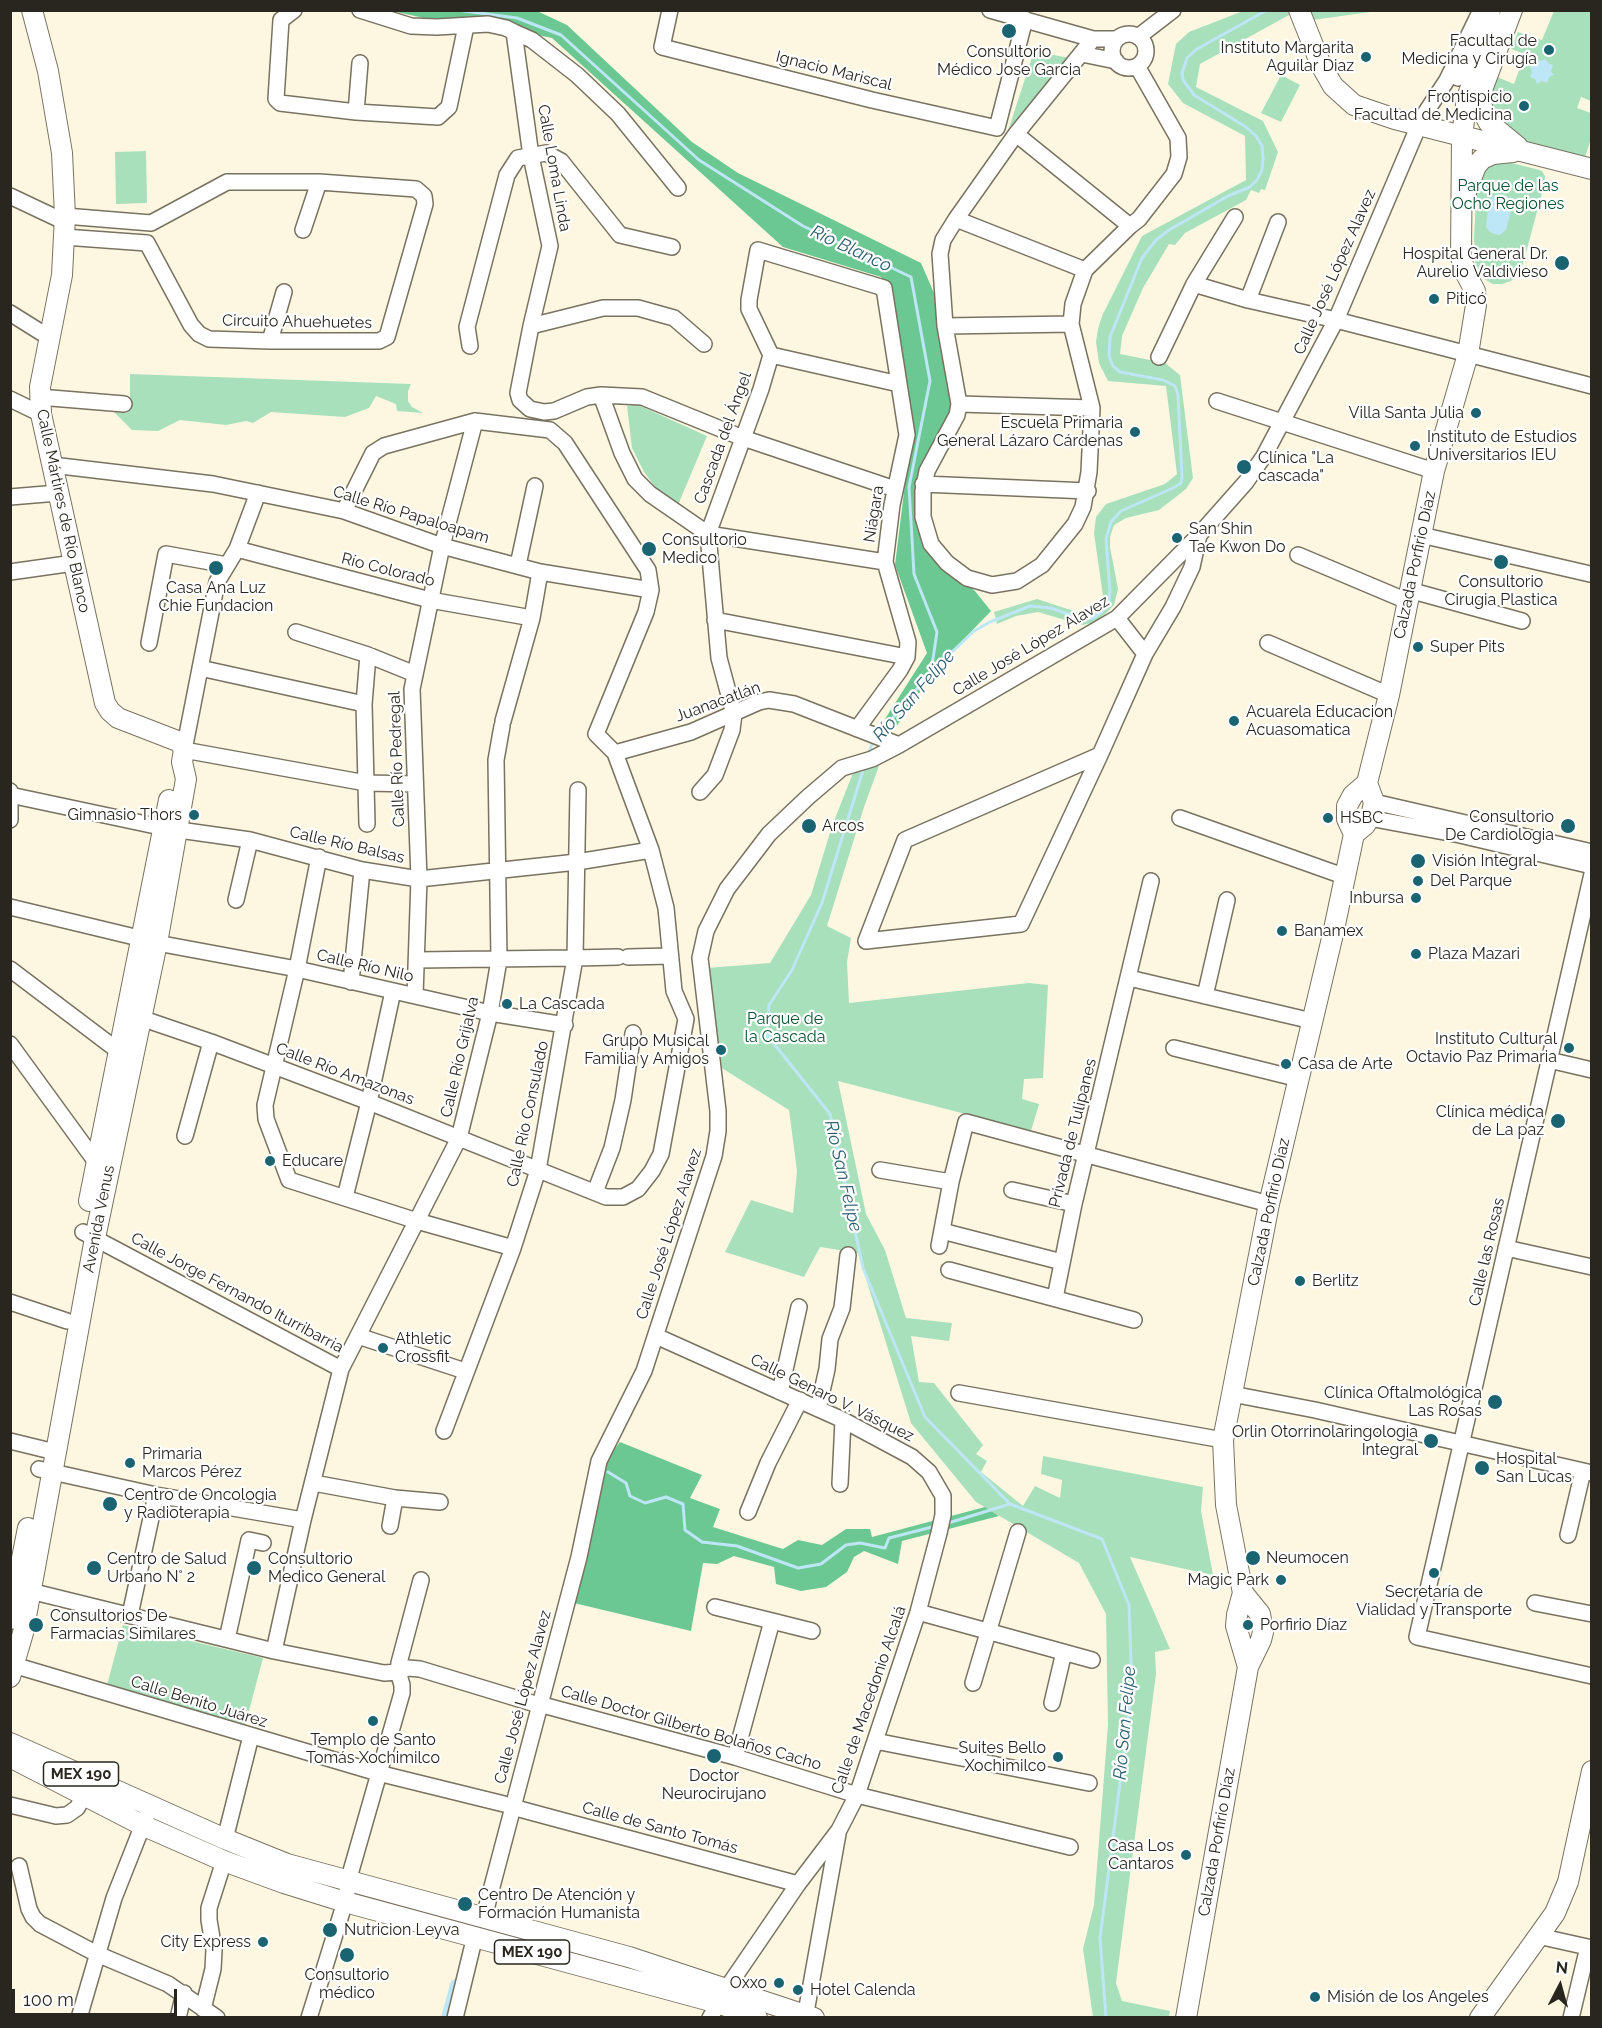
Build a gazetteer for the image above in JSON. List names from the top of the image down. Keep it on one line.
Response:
{"streets":{"main road":["Calle Mártires de Río Blanco","Calzada Porfirio Díaz","Avenida Venus","MEX 190"],"street":["Ignacio Mariscal","Calle Loma Linda","Calle José López Alavez","Circuito Ahuehuetes","Cascada del Ángel","Niágara","Calle Río Papaloapam","Río Colorado","Juanacatlán","Calle Río Pedregal","Calle Río Balsas","Calle Río Nilo","Calle Río Grijalva","Calle Río Amazonas","Calle Río Consulado","Privada de Tulipanes","Calle las Rosas","Calle Jorge Fernando Iturribarria","Calle Genaro V. Vásquez","Calle de Macedonio Alcalá","Calle Benito Juárez","Calle Doctor Gilberto Bolaños Cacho","Calle de Santo Tomás"]},"crossings":[["Calle José López Alavez","Juanacatlán"],["Calle José López Alavez","Calle Genaro V. Vásquez"],["Calle José López Alavez","Calle Doctor Gilberto Bolaños Cacho"],["Calle José López Alavez","MEX 190"],["Calle José López Alavez","Calle de Santo Tomás"],["Circuito Ahuehuetes","Calle Mártires de Río Blanco"],["Cascada del Ángel","Niágara"],["Cascada del Ángel","Juanacatlán"],["Calle Mártires de Río Blanco","Calle Río Papaloapam"],["Calle Mártires de Río Blanco","Avenida Venus"],["Calle Río Papaloapam","Calle Río Pedregal"],["Calle Río Papaloapam","Calle Río Grijalva"],["Río Colorado","Calle Río Pedregal"],["Río Colorado","Calle Río Grijalva"],["Calle Río Pedregal","Calle Río Balsas"],["Calle Río Pedregal","Calle Río Nilo"],["Calle Río Balsas","Calle Río Grijalva"],["Calle Río Balsas","Calle Río Consulado"],["Calle Río Balsas","Avenida Venus"],["Calle Río Nilo","Calle Río Grijalva"],["Calle Río Nilo","Calle Río Consulado"],["Calle Río Nilo","Avenida Venus"],["Calle Río Grijalva","Calle Río Amazonas"],["Calle Río Grijalva","Calle Jorge Fernando Iturribarria"],["Calle Río Amazonas","Calle Río Consulado"],["Calle Río Amazonas","Avenida Venus"],["Avenida Venus","Calle Jorge Fernando Iturribarria"],["Avenida Venus","Calle Benito Juárez"],["Avenida Venus","Calle Doctor Gilberto Bolaños Cacho"],["Calle Genaro V. Vásquez","Calle de Macedonio Alcalá"],["Calle de Macedonio Alcalá","Calle Doctor Gilberto Bolaños Cacho"],["Calle de Macedonio Alcalá","MEX 190"],["Calle de Macedonio Alcalá","Calle de Santo Tomás"],["Calle Benito Juárez","Calle de Santo Tomás"]],"water":["Río Blanco","Río San Felipe"],"parks":["Parque de las Ocho Regiones","Parque de la Cascada"],"places":["Consultorio Médico Jose Garcia","Facultad de Medicina y Cirugía","Instituto Margarita Aguilar Diaz","Frontispicio Facultad de Medicina","Hospital General Dr. Aurelio Valdivieso","Piticó","Villa Santa Julia","Escuela Primaria General Lázaro Cárdenas","Instituto de Estudios Universitarios IEU","Clínica \"La cascada\"","San Shin Tae Kwon Do","Consultorio Medico","Consultorio Cirugia Plastica","Casa Ana Luz Chie Fundacion","Super Pits","Acuarela Educacion Acuasomatica","Gimnasio Thors","HSBC","Arcos","Consultorio De Cardiologia","Visión Integral","Del Parque","Inbursa","Banamex","Plaza Mazari","La Cascada","Instituto Cultural Octavio Paz Primaria","Grupo Musical Familia y Amigos","Casa de Arte","Clínica médica de La paz","Educare","Berlitz","Athletic Crossfit","Clínica Oftalmológica Las Rosas","Orlin Otorrinolaringologia Integral","Primaria Marcos Pérez","Hospital San Lucas","Centro de Oncologia y Radioterapia","Neumocen","Centro de Salud Urbano N° 2","Consultorio Medico General","Secretaría de Vialidad y Transporte","Magic Park","Consultorios De Farmacias Similares","Porfirio Díaz","Templo de Santo Tomás Xochimilco","Doctor Neurocirujano","Suites Bello Xochimilco","Casa Los Cantaros","Centro De Atención y Formación Humanista","Nutricion Leyva","City Express","Consultorio médico","Oxxo","Hotel Calenda","Misión de los Angeles"],"scale_bar":"100 m","north":"top"}
